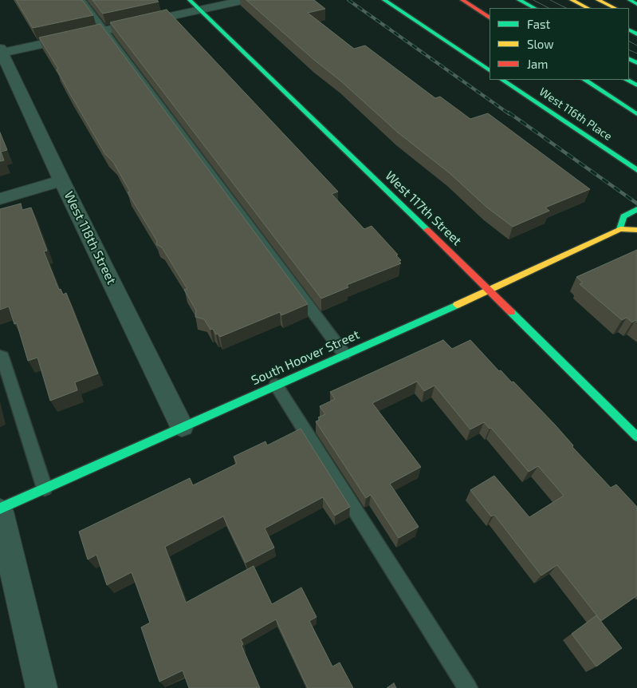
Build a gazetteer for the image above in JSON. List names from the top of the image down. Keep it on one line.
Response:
{"streets":{"main road":["West 116th Place","West 117th Street","South Hoover Street"],"street":["West 118th Street"]},"crossings":[["West 117th Street","South Hoover Street"],["West 118th Street","South Hoover Street"]],"legend":["Fast","Slow","Jam"]}
